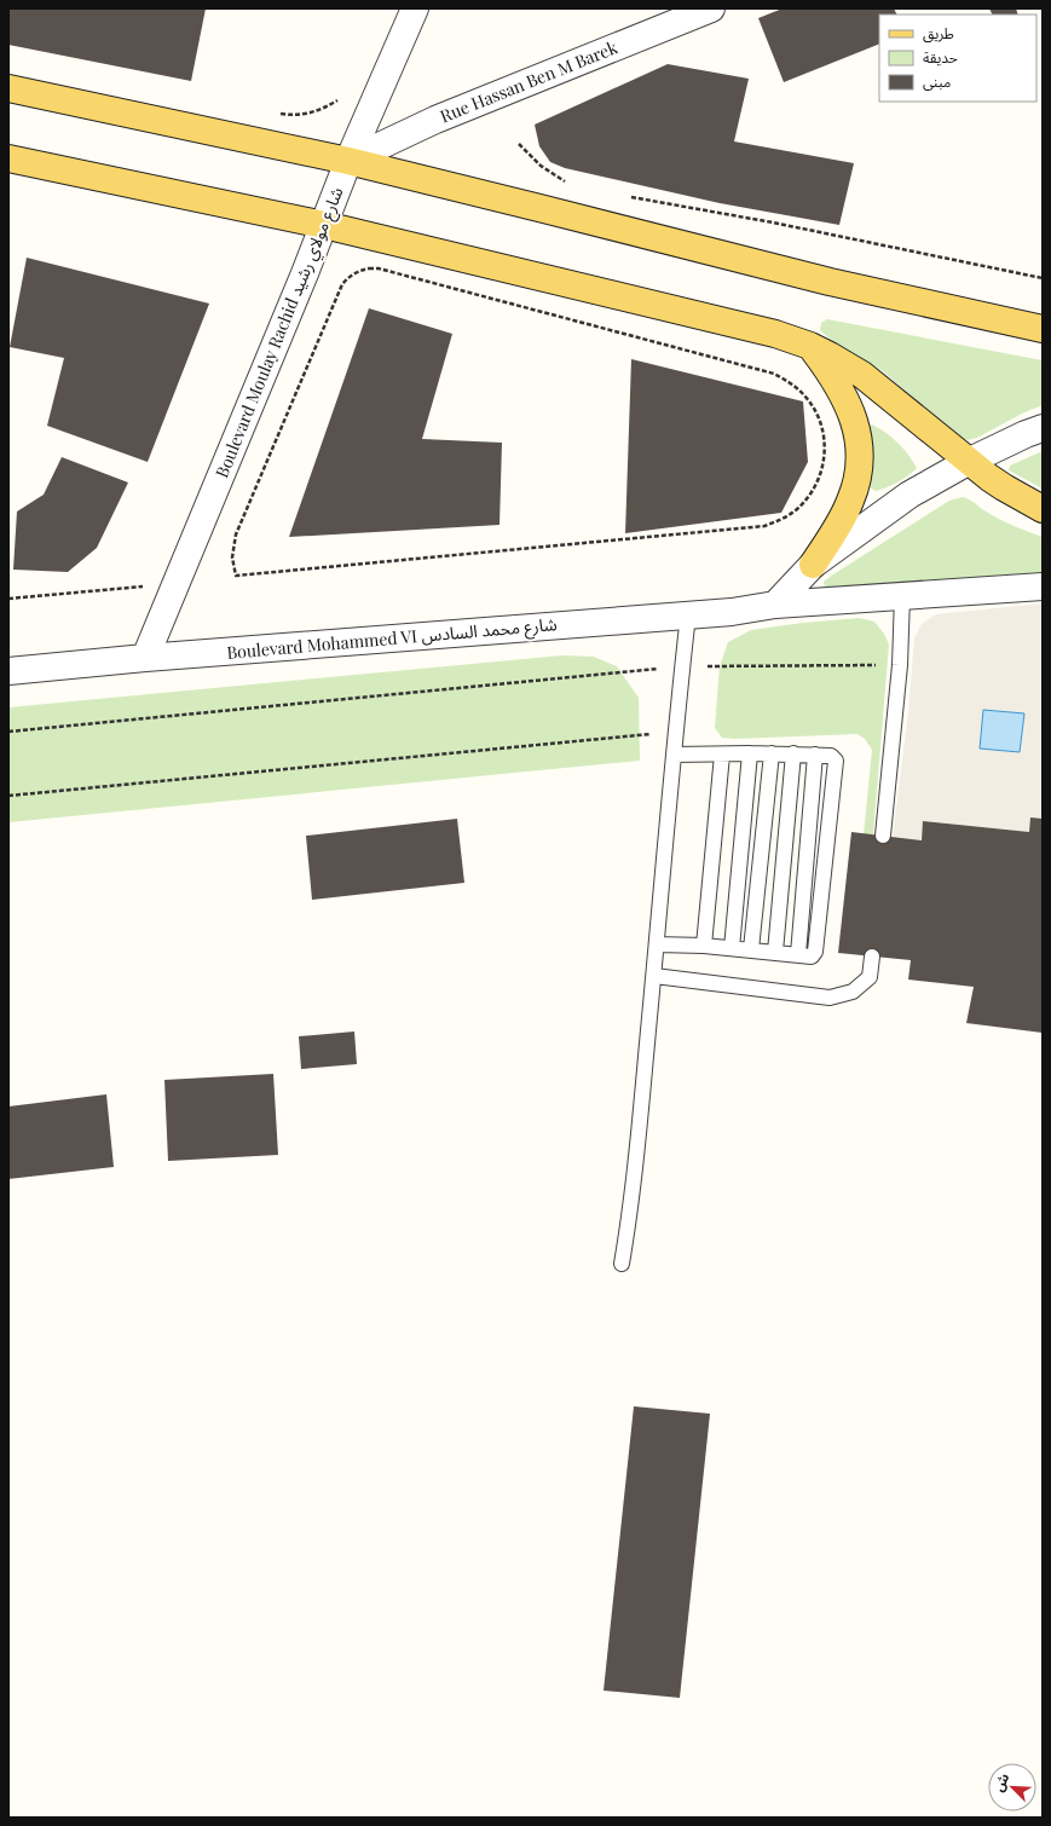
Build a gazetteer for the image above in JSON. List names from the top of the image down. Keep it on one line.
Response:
{"streets":{"street":["Rue Hassan Ben M Barek","Boulevard Moulay Rachid شارع مولاي رشيد","Boulevard Mohammed VI شارع محمد السادس"]},"crossings":[["Rue Hassan Ben M Barek","Boulevard Moulay Rachid شارع مولاي رشيد"],["Boulevard Moulay Rachid شارع مولاي رشيد","Boulevard Mohammed VI شارع محمد السادس"]],"legend":["طريق","حديقة","مبنى"],"north":"top left"}
